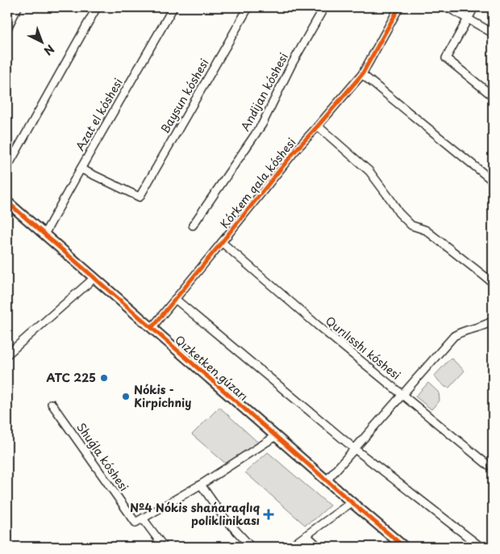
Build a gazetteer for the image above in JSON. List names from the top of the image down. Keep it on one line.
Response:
{"streets":{"street":["Andijan kóshesi","Baysun kóshesi","Azat el kóshesi","Kórkem qala kóshesi","Qurılısshı kóshesi","Qızketken gúzarı","Shuǵla kóshesi"]},"crossings":[["Baysun kóshesi","Azat el kóshesi"],["Azat el kóshesi","Qızketken gúzarı"],["Kórkem qala kóshesi","Qurılısshı kóshesi"],["Kórkem qala kóshesi","Qızketken gúzarı"]],"places":{"other":["АТС 225","Nókis - Kirpichniy"],"health":["№4 Nókis shańaraqlıq poliklinikası"]},"north":"bottom right"}
